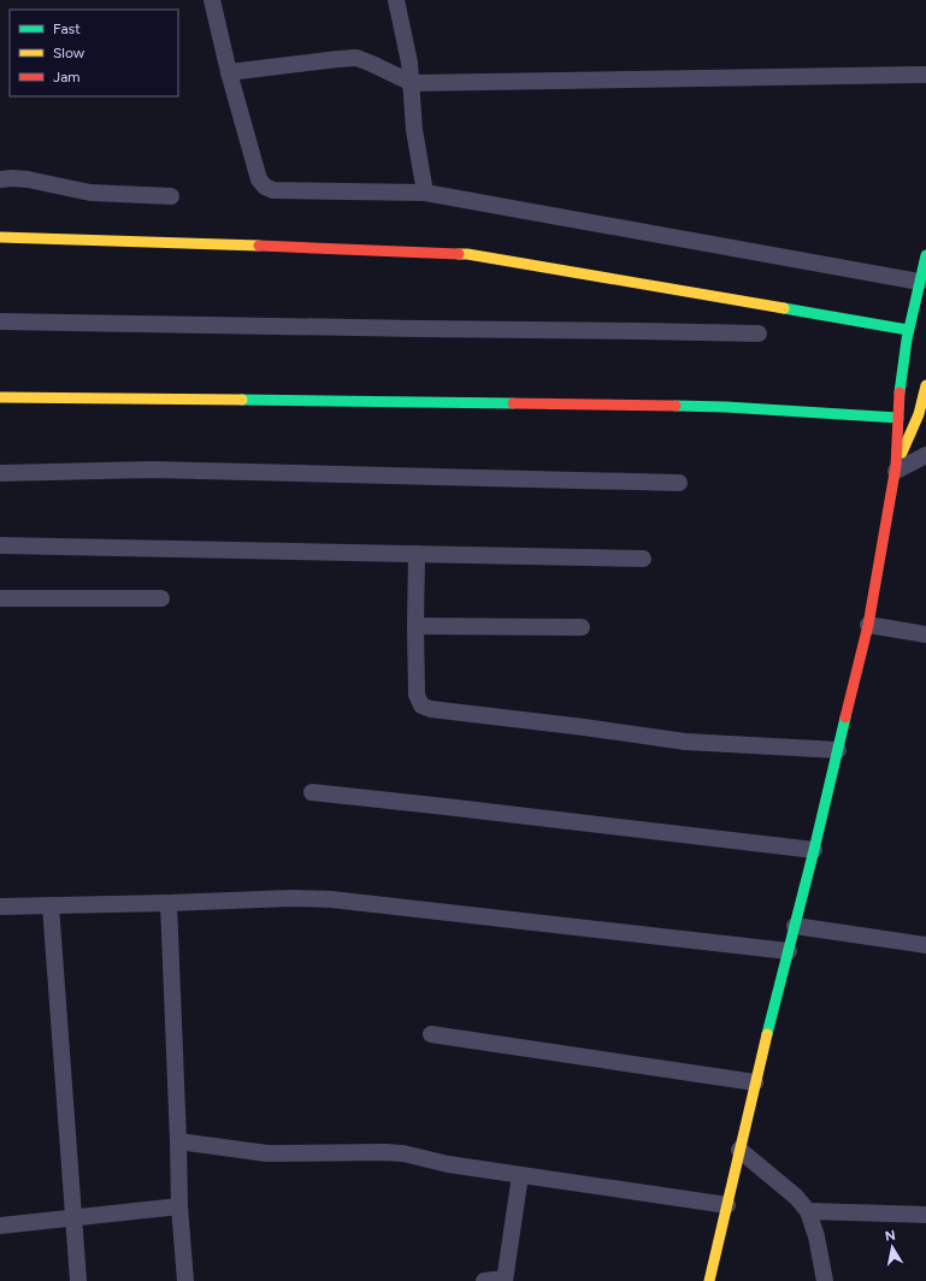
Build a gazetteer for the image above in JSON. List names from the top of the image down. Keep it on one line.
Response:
{"legend":["Fast","Slow","Jam"],"north":"top"}
